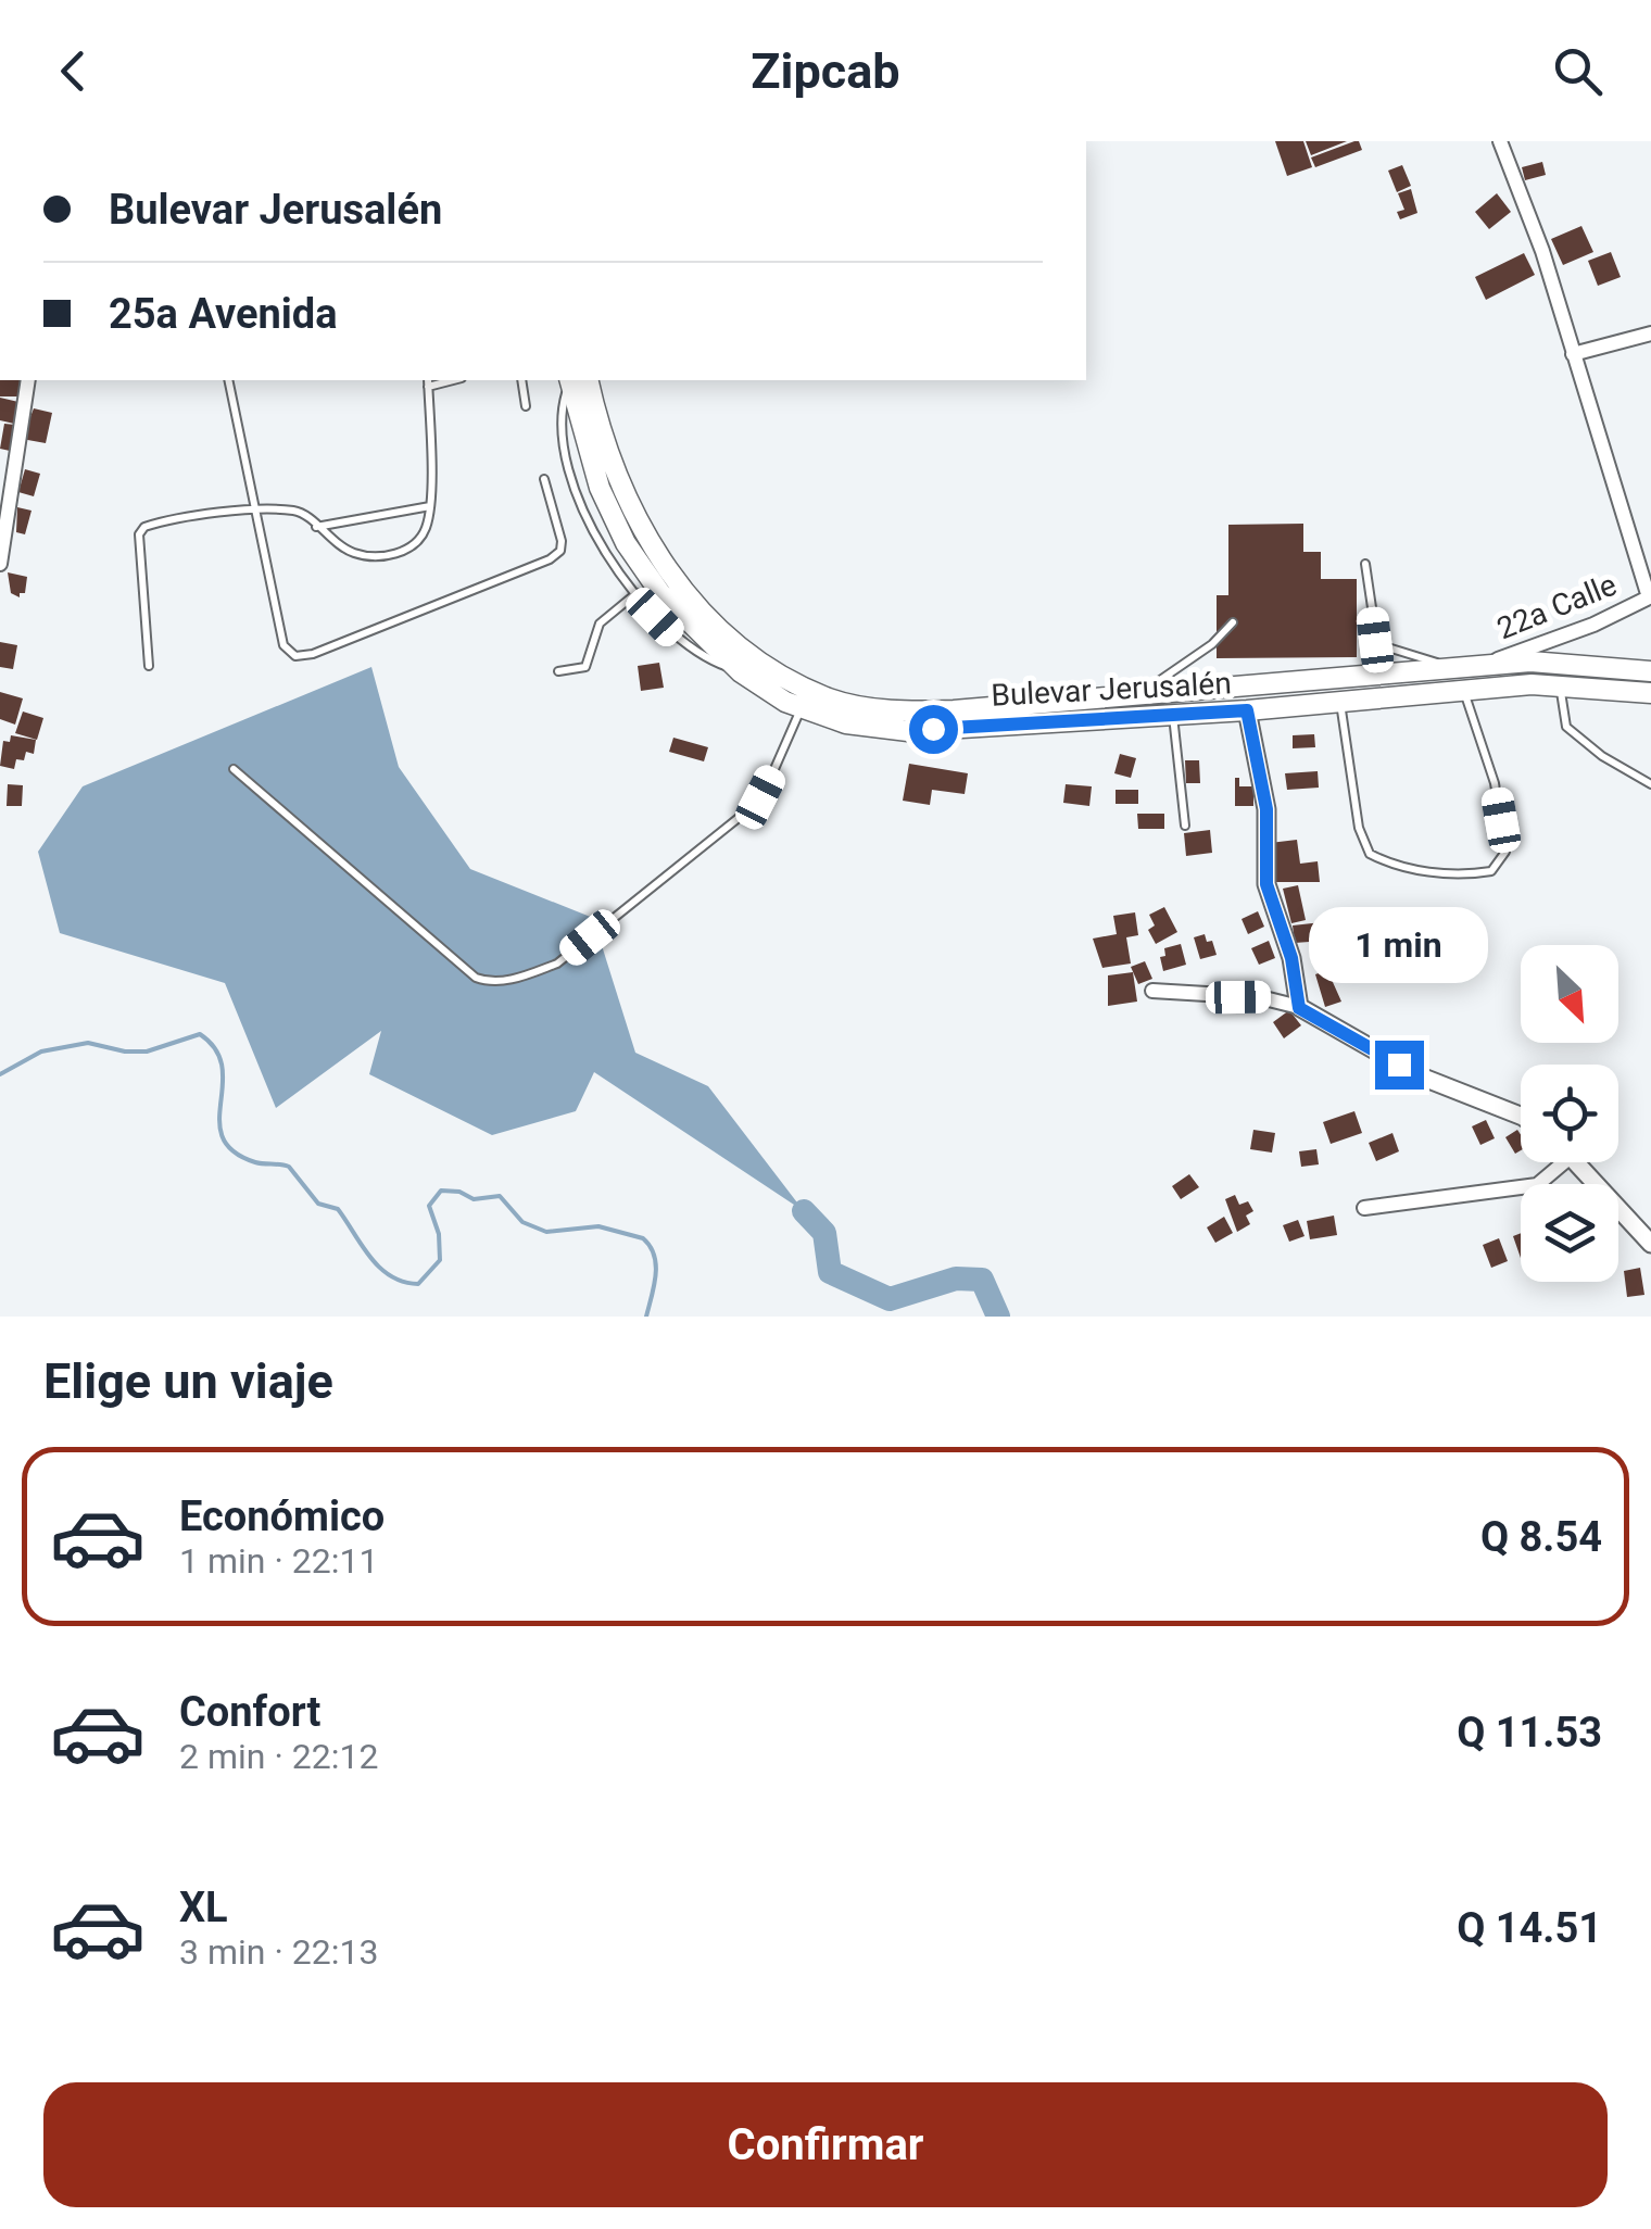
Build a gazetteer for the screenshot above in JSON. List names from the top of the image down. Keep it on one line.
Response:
{"streets":{"main road":["Bulevar Jerusalén"],"street":["22a Calle"]},"crossings":[["22a Calle","Bulevar Jerusalén"]],"north":"bottom right","page":{"header":"Zipcab","banner":["Bulevar Jerusalén","25a Avenida"],"bubble":"1 min","heading":"Elige un viaje","list":[{"name":"Económico","note":"1 min · 22:11","value":"Q 8.54"},{"name":"Confort","note":"2 min · 22:12","value":"Q 11.53"},{"name":"XL","note":"3 min · 22:13","value":"Q 14.51"}],"buttons":"Confirmar"}}
